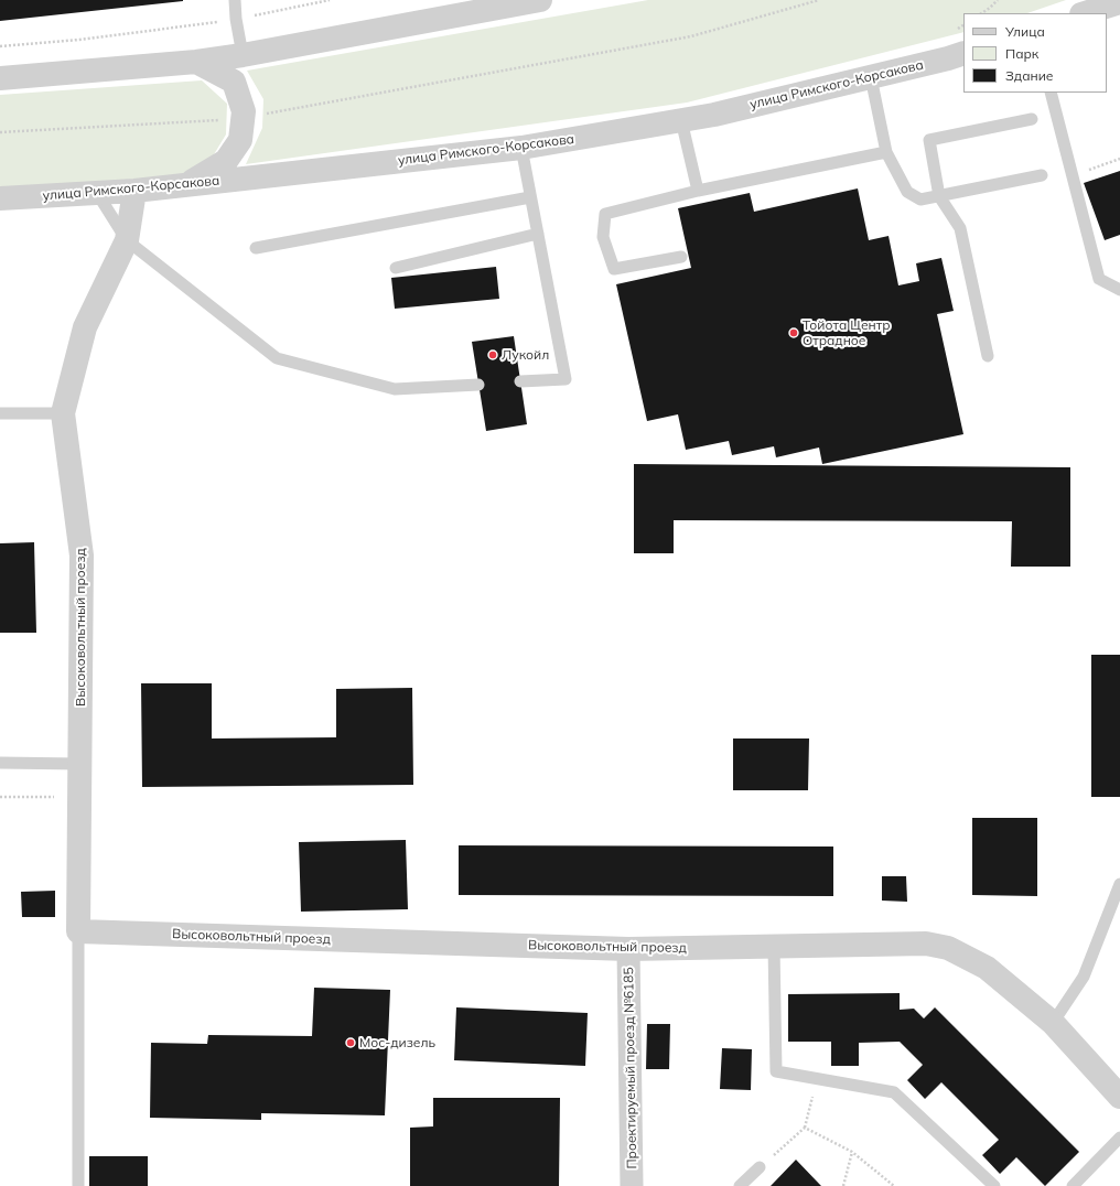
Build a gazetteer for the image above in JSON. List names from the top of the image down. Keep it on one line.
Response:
{"streets":{"street":["улица Римского-Корсакова","Высоковольтный проезд","Проектируемый проезд №6185"]},"crossings":[["улица Римского-Корсакова","Высоковольтный проезд"],["Высоковольтный проезд","Проектируемый проезд №6185"]],"places":["Тойота Центр Отрадное","Лукойл","Мос-дизель"],"legend":["Улица","Парк","Здание"]}
